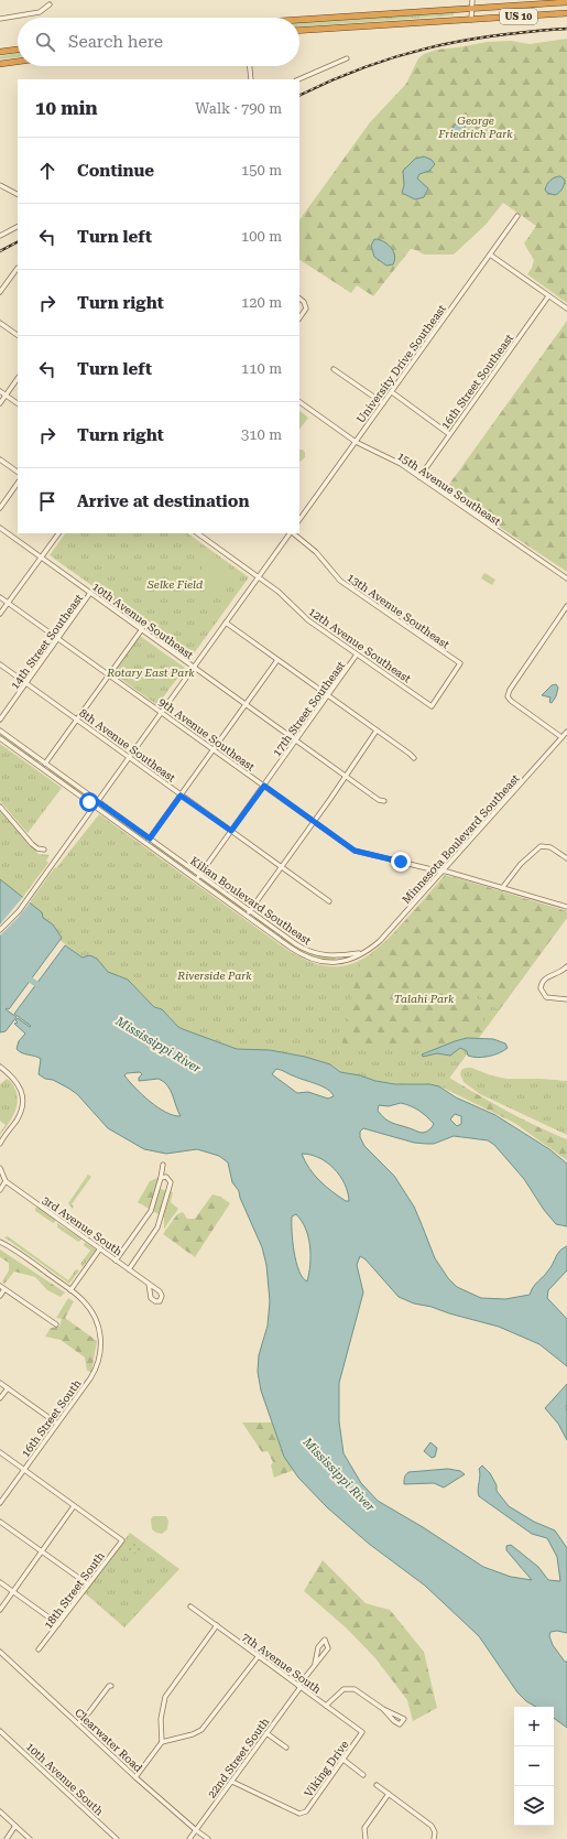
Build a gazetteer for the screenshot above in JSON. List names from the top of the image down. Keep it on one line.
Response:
{"streets":{"highway":["US 10"],"street":["University Drive Southeast","16th Street Southeast","15th Avenue Southeast","13th Avenue Southeast","10th Avenue Southeast","14th Street Southeast","12th Avenue Southeast","17th Street Southeast","9th Avenue Southeast","8th Avenue Southeast","Minnesota Boulevard Southeast","Kilian Boulevard Southeast","3rd Avenue South","16th Street South","18th Street South","7th Avenue South","Clearwater Road","22nd Street South","Viking Drive","10th Avenue South"]},"crossings":[["University Drive Southeast","15th Avenue Southeast"],["16th Street Southeast","15th Avenue Southeast"],["13th Avenue Southeast","12th Avenue Southeast"],["10th Avenue Southeast","14th Street Southeast"],["10th Avenue Southeast","17th Street Southeast"],["14th Street Southeast","9th Avenue Southeast"],["14th Street Southeast","8th Avenue Southeast"],["12th Avenue Southeast","17th Street Southeast"],["17th Street Southeast","9th Avenue Southeast"],["17th Street Southeast","8th Avenue Southeast"],["17th Street Southeast","Kilian Boulevard Southeast"],["9th Avenue Southeast","Minnesota Boulevard Southeast"],["Minnesota Boulevard Southeast","Kilian Boulevard Southeast"],["7th Avenue South","22nd Street South"],["7th Avenue South","Viking Drive"],["Clearwater Road","22nd Street South"],["22nd Street South","Viking Drive"]],"water":["Mississippi River"],"parks":["George Friedrich Park","Selke Field","Rotary East Park","Riverside Park","Talahi Park"],"page":{"search":"Search here","heading":["10 min","Walk · 790 m"],"list":[["Continue","150 m"],["Turn left","100 m"],["Turn right","120 m"],["Turn left","110 m"],["Turn right","310 m"],"Arrive at destination"],"map_buttons":["+","−"]}}
